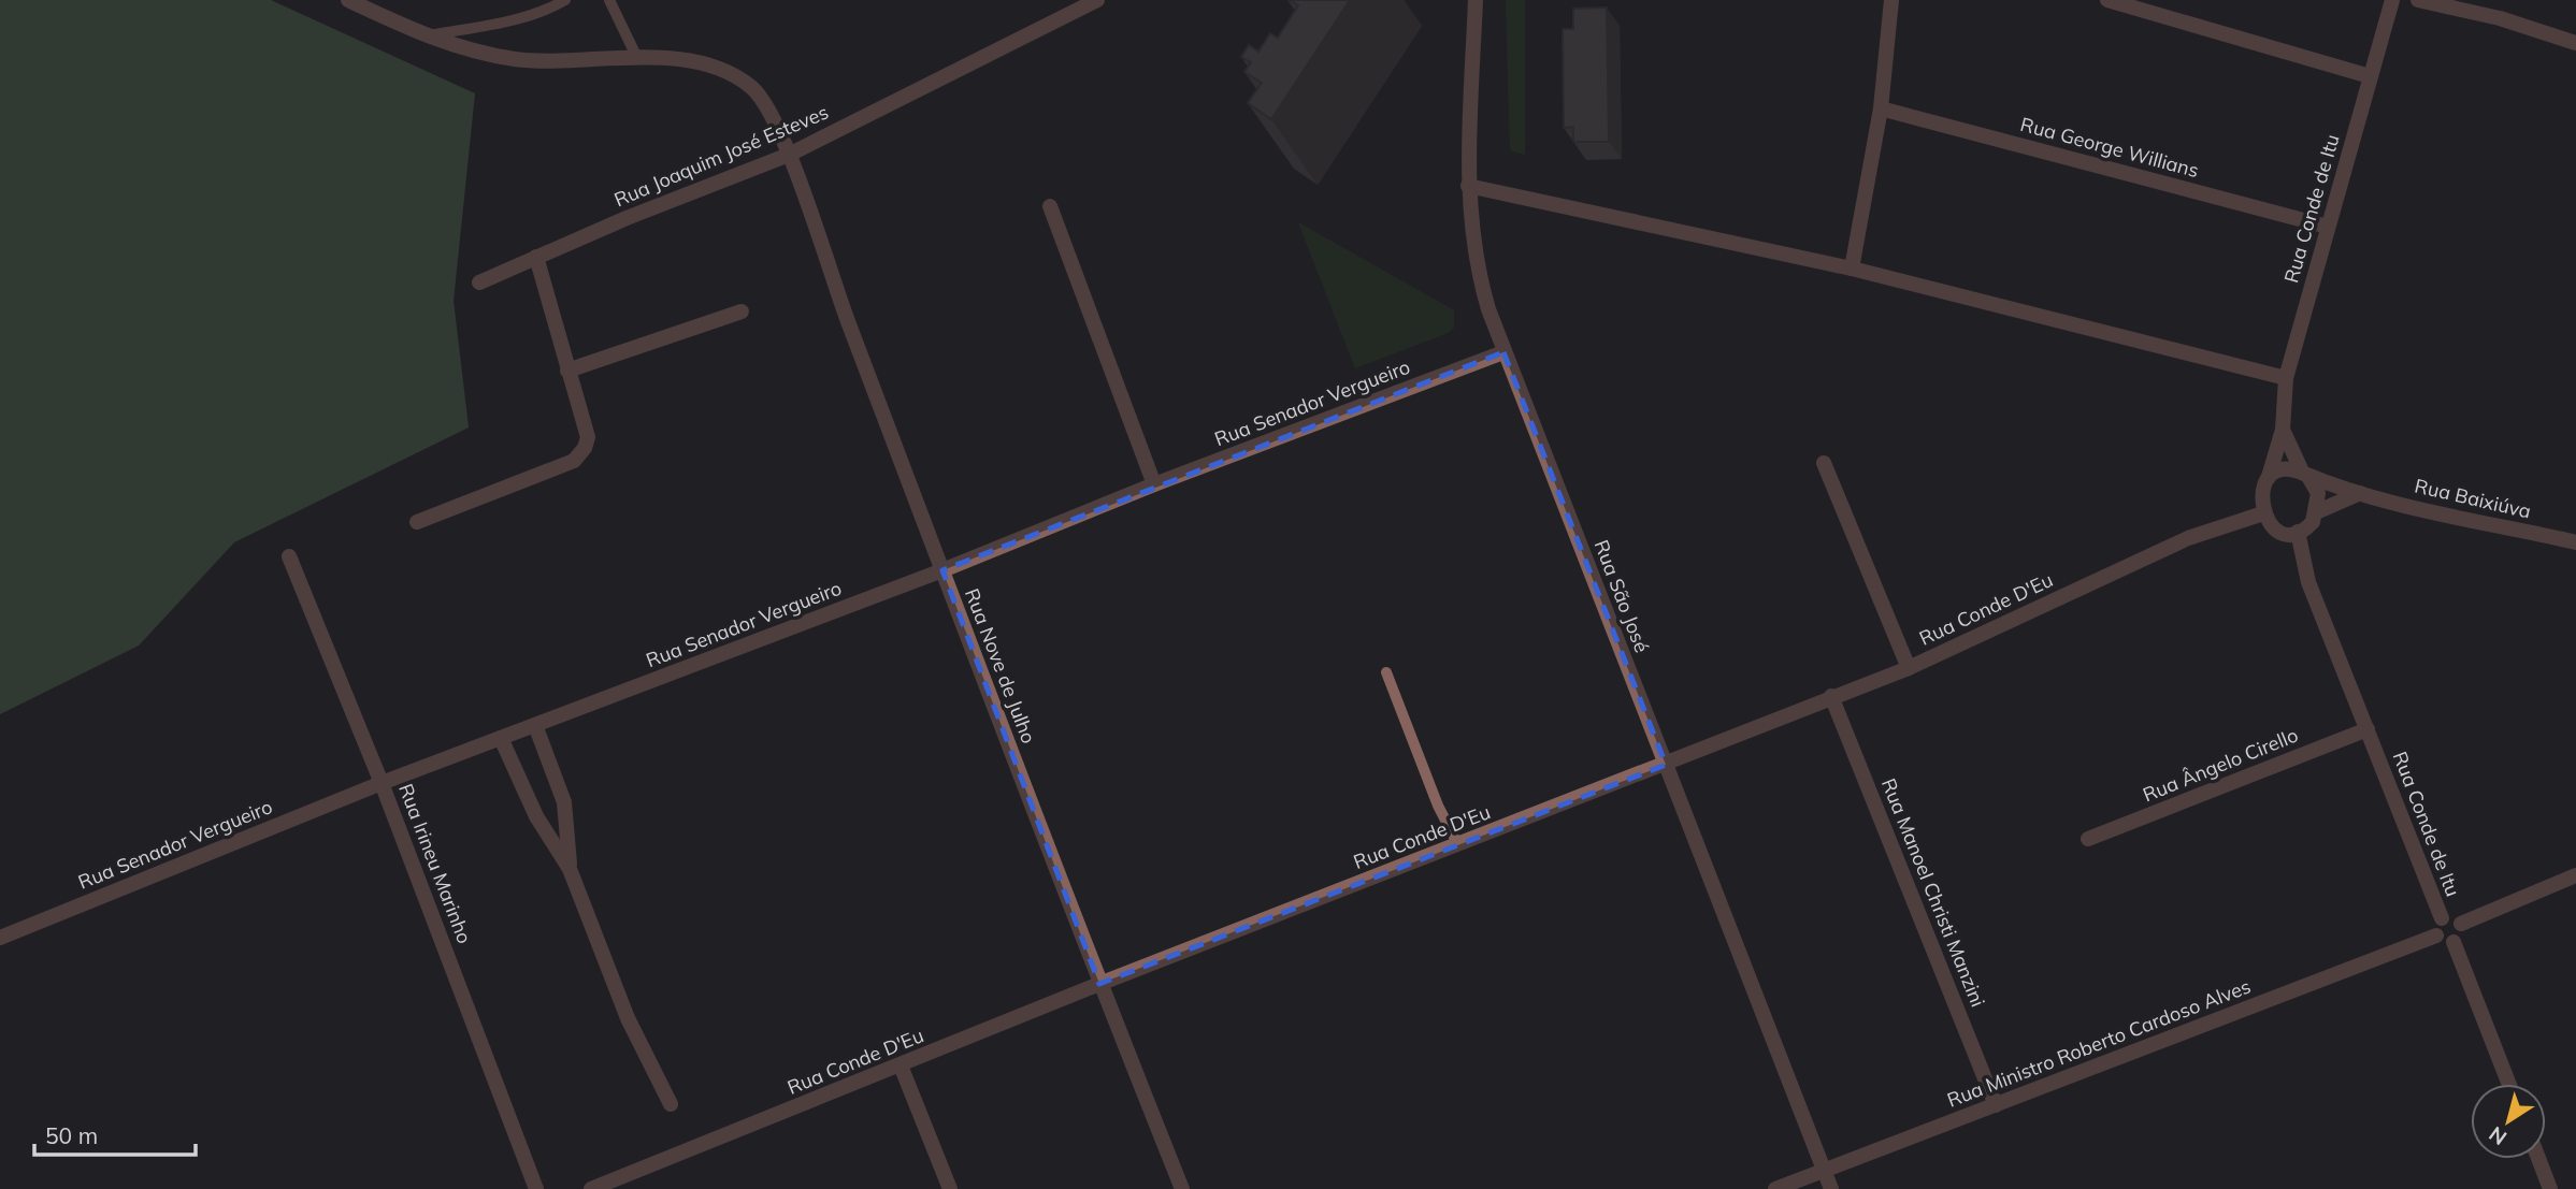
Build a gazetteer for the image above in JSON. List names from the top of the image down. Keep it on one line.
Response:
{"streets":{"street":["Rua George Willians","Rua Joaquim José Esteves","Rua Conde de Itu","Rua Senador Vergueiro","Rua Baixiúva","Rua São José","Rua Conde D'Eu","Rua Nove de Julho","Rua Ângelo Cirello","Rua Irineu Marinho","Rua Manoel Christi Manzini","Rua Ministro Roberto Cardoso Alves"]},"crossings":[["Rua George Willians","Rua Conde de Itu"],["Rua Joaquim José Esteves","Rua Nove de Julho"],["Rua Conde de Itu","Rua Conde D'Eu"],["Rua Conde de Itu","Rua Ângelo Cirello"],["Rua Conde de Itu","Rua Ministro Roberto Cardoso Alves"],["Rua Senador Vergueiro","Rua São José"],["Rua Senador Vergueiro","Rua Nove de Julho"],["Rua Senador Vergueiro","Rua Irineu Marinho"],["Rua São José","Rua Conde D'Eu"],["Rua São José","Rua Ministro Roberto Cardoso Alves"],["Rua Conde D'Eu","Rua Nove de Julho"],["Rua Conde D'Eu","Rua Manoel Christi Manzini"],["Rua Manoel Christi Manzini","Rua Ministro Roberto Cardoso Alves"]],"scale_bar":"50 m","north":"bottom left"}
